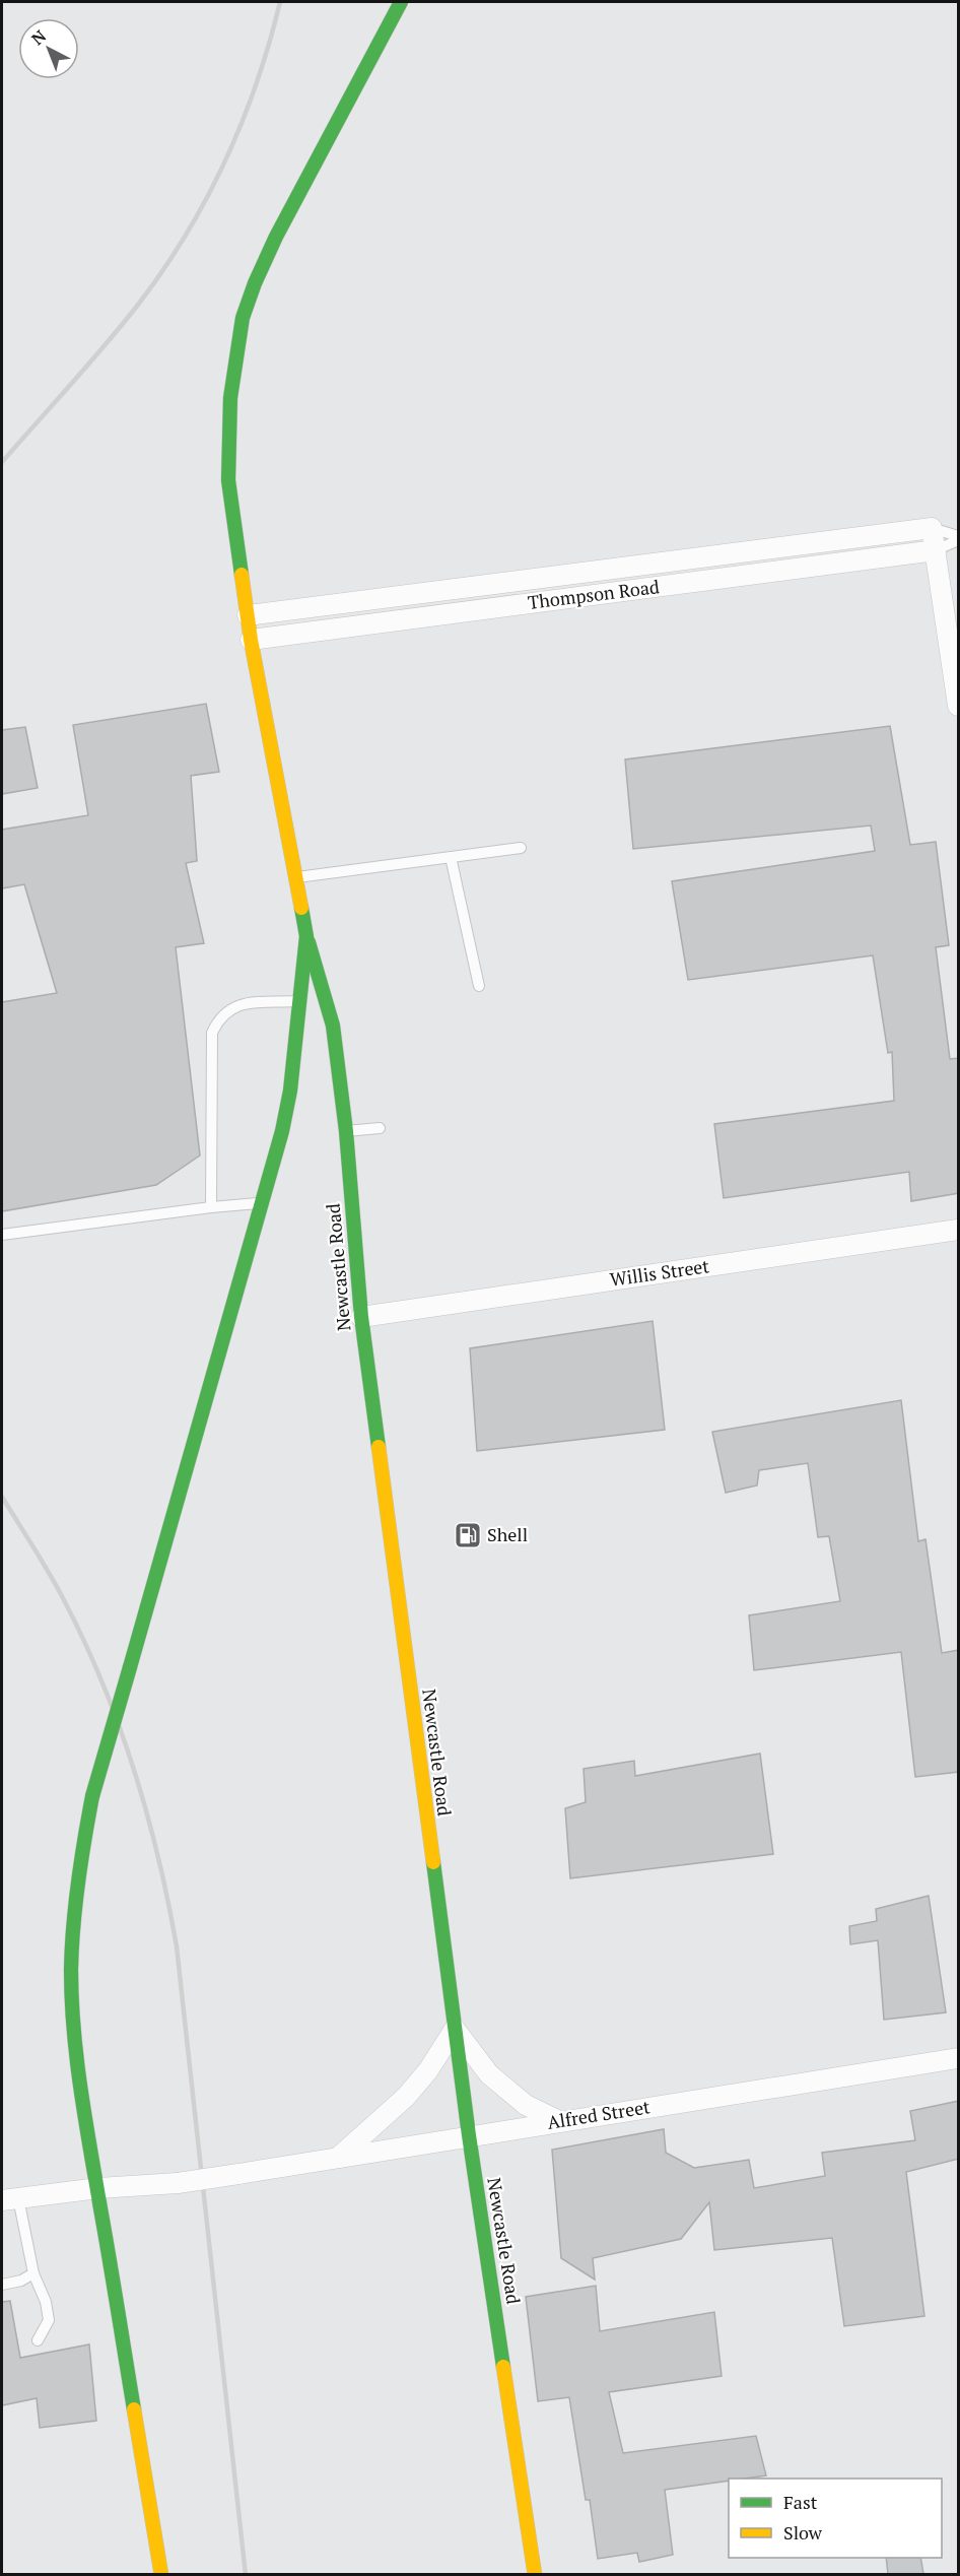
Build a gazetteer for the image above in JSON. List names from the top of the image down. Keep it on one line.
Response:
{"streets":{"main road":["Newcastle Road"],"street":["Thompson Road","Willis Street","Alfred Street"]},"crossings":[["Newcastle Road","Willis Street"],["Newcastle Road","Alfred Street"]],"places":{"fuel station":["Shell"]},"legend":["Fast","Slow"],"north":"top left"}
